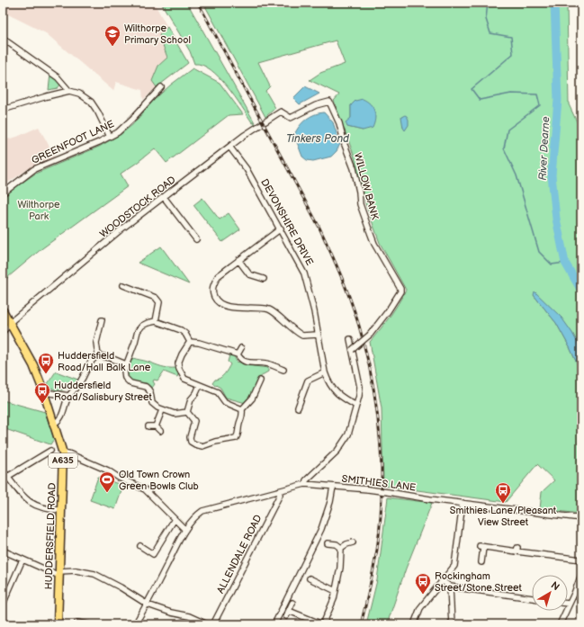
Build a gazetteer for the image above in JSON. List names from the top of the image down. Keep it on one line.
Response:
{"streets":{"highway":["A635","HUDDERSFIELD ROAD"],"street":["GREENFOOT LANE","WILLOW BANK","WOODSTOCK ROAD","DEVONSHIRE DRIVE","SMITHIES LANE","ALLENDALE ROAD"]},"crossings":[["WILLOW BANK","WOODSTOCK ROAD"],["WOODSTOCK ROAD","DEVONSHIRE DRIVE"],["WOODSTOCK ROAD","HUDDERSFIELD ROAD"],["SMITHIES LANE","ALLENDALE ROAD"]],"water":["Tinkers Pond","River Dearne"],"parks":["Wilthorpe Park"],"places":{"school or university":["Wilthorpe Primary School"],"bus stop":["Huddersfield Road/Hall Balk Lane","Huddersfield Road/Salisbury Street","Smithies Lane/Pleasant View Street","Rockingham Street/Stone Street"],"sports":["Old Town Crown Green Bowls Club"]},"north":"top right"}
